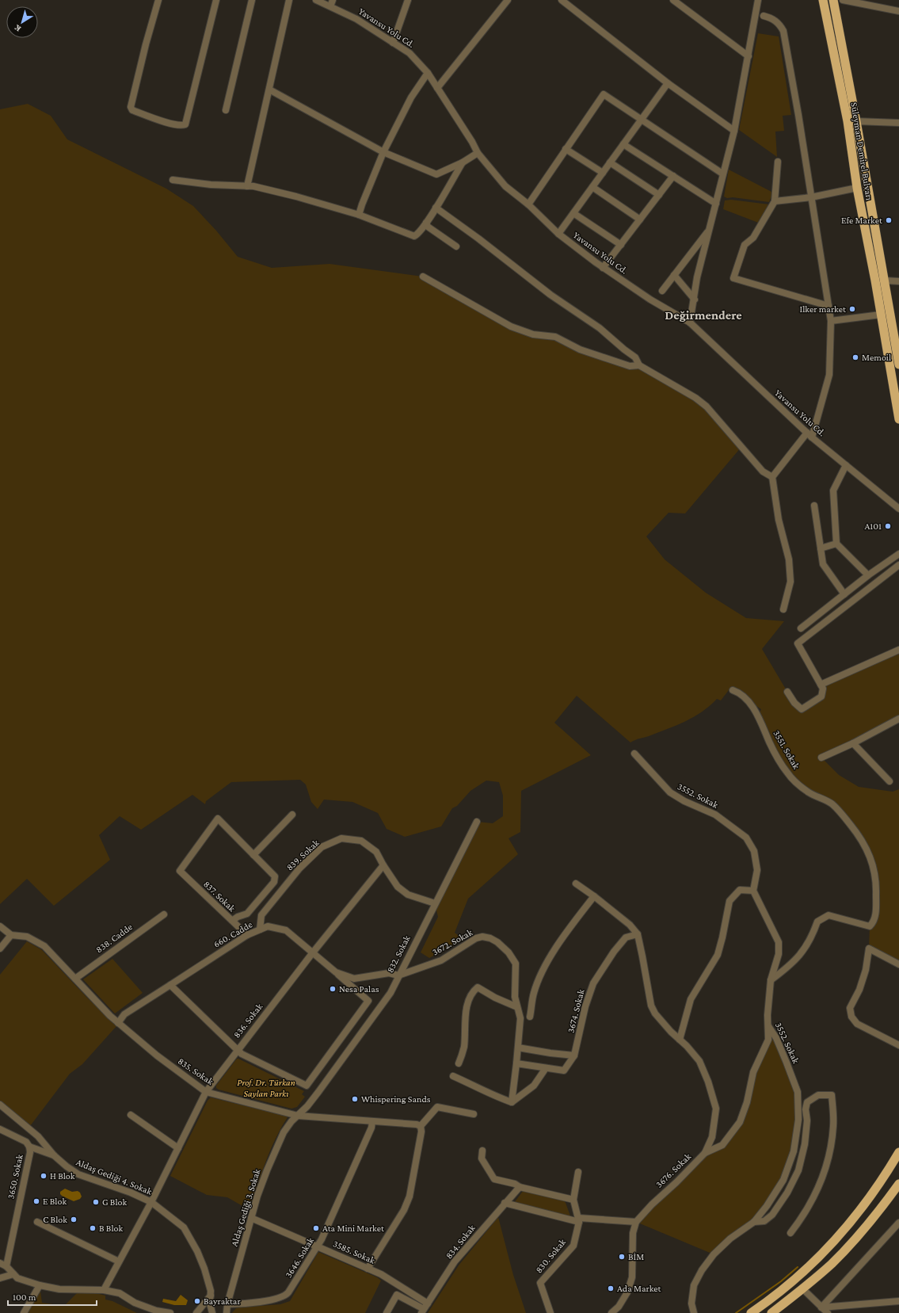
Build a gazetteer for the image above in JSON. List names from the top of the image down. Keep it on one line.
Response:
{"streets":{"highway":["Süleyman Demirel Bulvarı"],"street":["Yavansu Yolu Cd.","3551. Sokak","3552. Sokak","839. Sokak","837. Sokak","660. Cadde","838. Cadde","3672. Sokak","832. Sokak","3674. Sokak","836. Sokak","835. Sokak","3676. Sokak","3650. Sokak","Aldaş Gediği 4. Sokak","Aldaş Gediği 3. Sokak","834. Sokak","3585. Sokak","830. Sokak","3646. Sokak"]},"crossings":[["3551. Sokak","3552. Sokak"],["839. Sokak","660. Cadde"],["839. Sokak","832. Sokak"],["839. Sokak","836. Sokak"],["837. Sokak","660. Cadde"],["660. Cadde","3672. Sokak"],["660. Cadde","832. Sokak"],["660. Cadde","836. Sokak"],["660. Cadde","835. Sokak"],["838. Cadde","835. Sokak"],["3672. Sokak","832. Sokak"],["832. Sokak","835. Sokak"],["832. Sokak","Aldaş Gediği 3. Sokak"],["3674. Sokak","3676. Sokak"],["836. Sokak","835. Sokak"],["836. Sokak","Aldaş Gediği 4. Sokak"],["835. Sokak","Aldaş Gediği 3. Sokak"],["835. Sokak","3646. Sokak"],["Aldaş Gediği 3. Sokak","3585. Sokak"],["Aldaş Gediği 3. Sokak","3646. Sokak"],["834. Sokak","3585. Sokak"],["3585. Sokak","3646. Sokak"]],"districts":["Değirmendere"],"parks":["Prof. Dr. Türkan Saylan Parkı"],"places":["Efe Market","Ilker market","Memoil","A101","Nesa Palas","Whispering Sands","H Blok","E Blok","G Blok","C Blok","B Blok","Ata Mini Market","BİM","Ada Market","Bayraktar"],"scale_bar":"100 m","north":"bottom left"}
